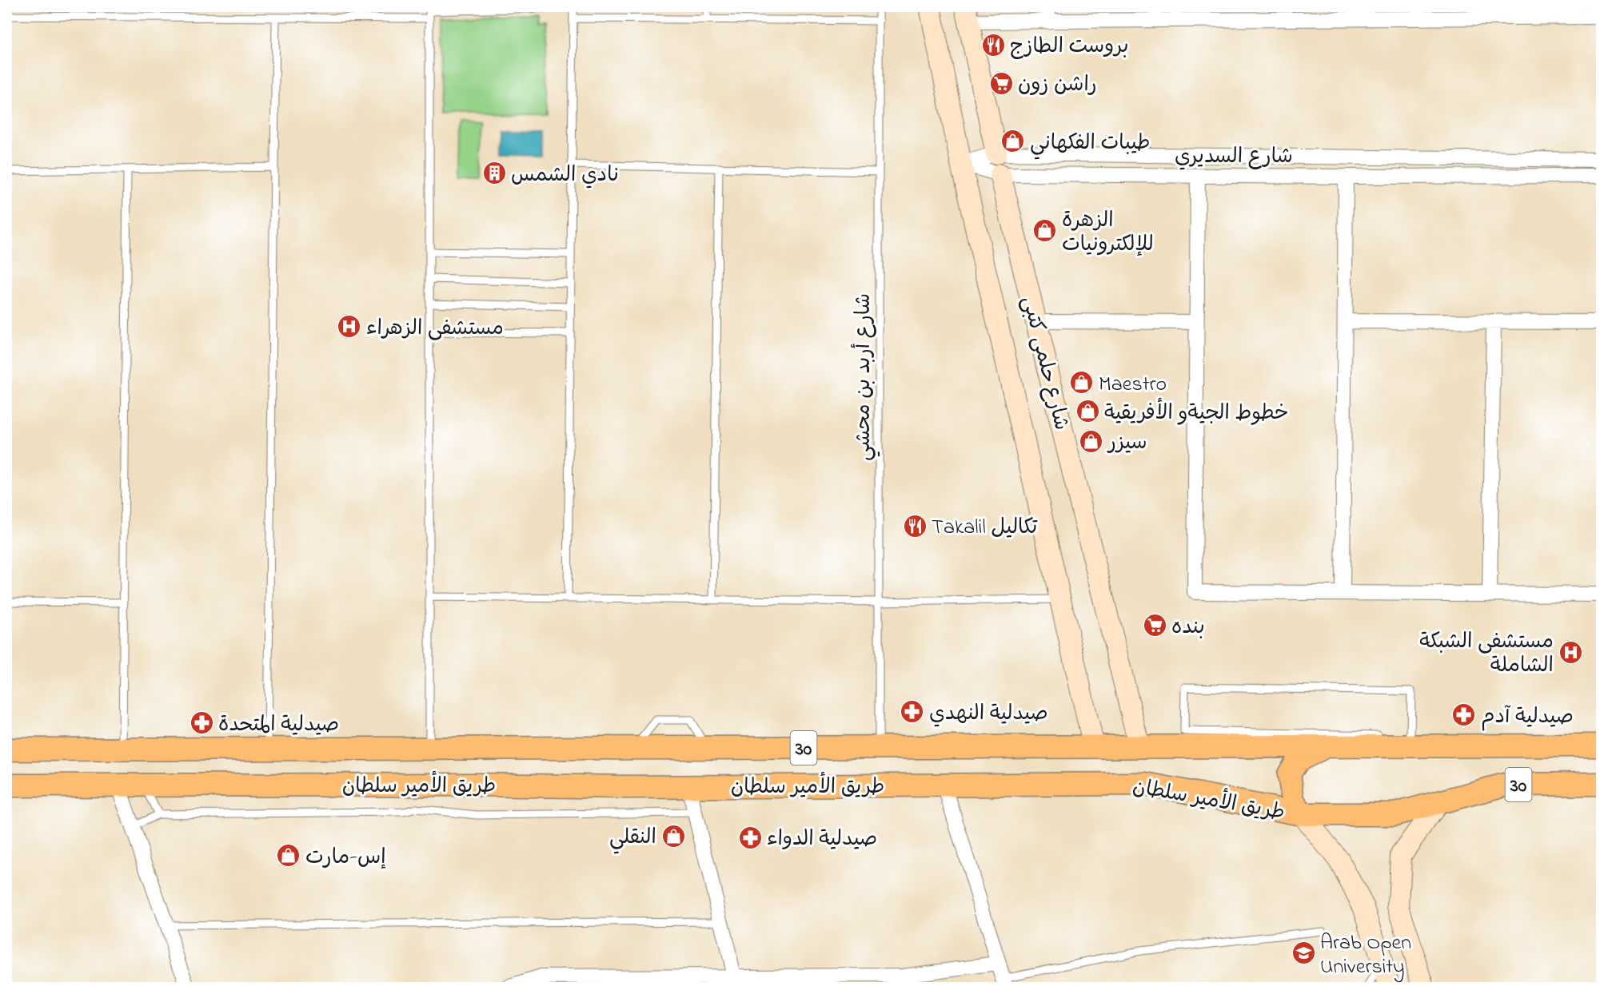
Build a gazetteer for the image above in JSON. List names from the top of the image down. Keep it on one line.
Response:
{"streets":{"main road":["30","طريق الأمير سلطان"],"street":["شارع السديري","شارع حلمى كتبى"],"lane":["شارع أربد بن محشي"]},"crossings":[["شارع السديري","شارع حلمى كتبى"],["شارع حلمى كتبى","طريق الأمير سلطان"],["شارع أربد بن محشي","طريق الأمير سلطان"]],"places":{"restaurant":["بروست الطازج","Takalil تكاليل"],"supermarket":["راشن زون","بنده"],"shop":["طيبات الفكهاني","الزهرة للإلكترونيات","Maestro","خطوط الجيةو الأفريقية","سيزر","النقلي","إس-مارت"],"building":["نادي الشمس"],"hospital":["مستشفى الزهراء","مستشفى الشبكة الشاملة"],"pharmacy":["صيدلية النهدي","صيدلية آدم","صيدلية المتحدة","صيدلية الدواء"],"school or university":["Arab Open University"]}}
